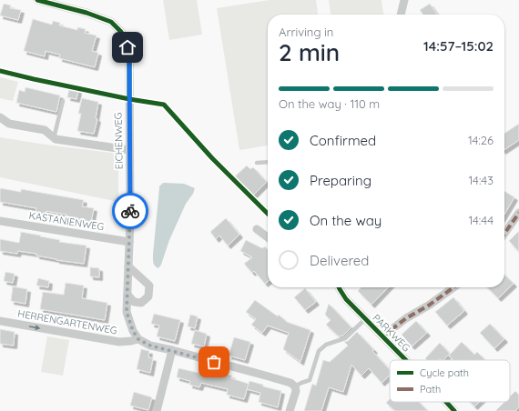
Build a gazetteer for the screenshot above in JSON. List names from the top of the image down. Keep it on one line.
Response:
{"streets":{"street":["EICHENWEG","KASTANIENWEG","HERRENGARTENWEG","PARKWEG"]},"crossings":[["EICHENWEG","KASTANIENWEG"],["EICHENWEG","HERRENGARTENWEG"]],"one_way":["HERRENGARTENWEG"],"legend":["Cycle path","Path"],"page":{"heading":["2 min","Arriving in","14:57–15:02"],"bar":"On the way · 110 m","list":[["Confirmed","14:26"],["Preparing","14:43"],["On the way","14:44"],"Delivered"]}}
